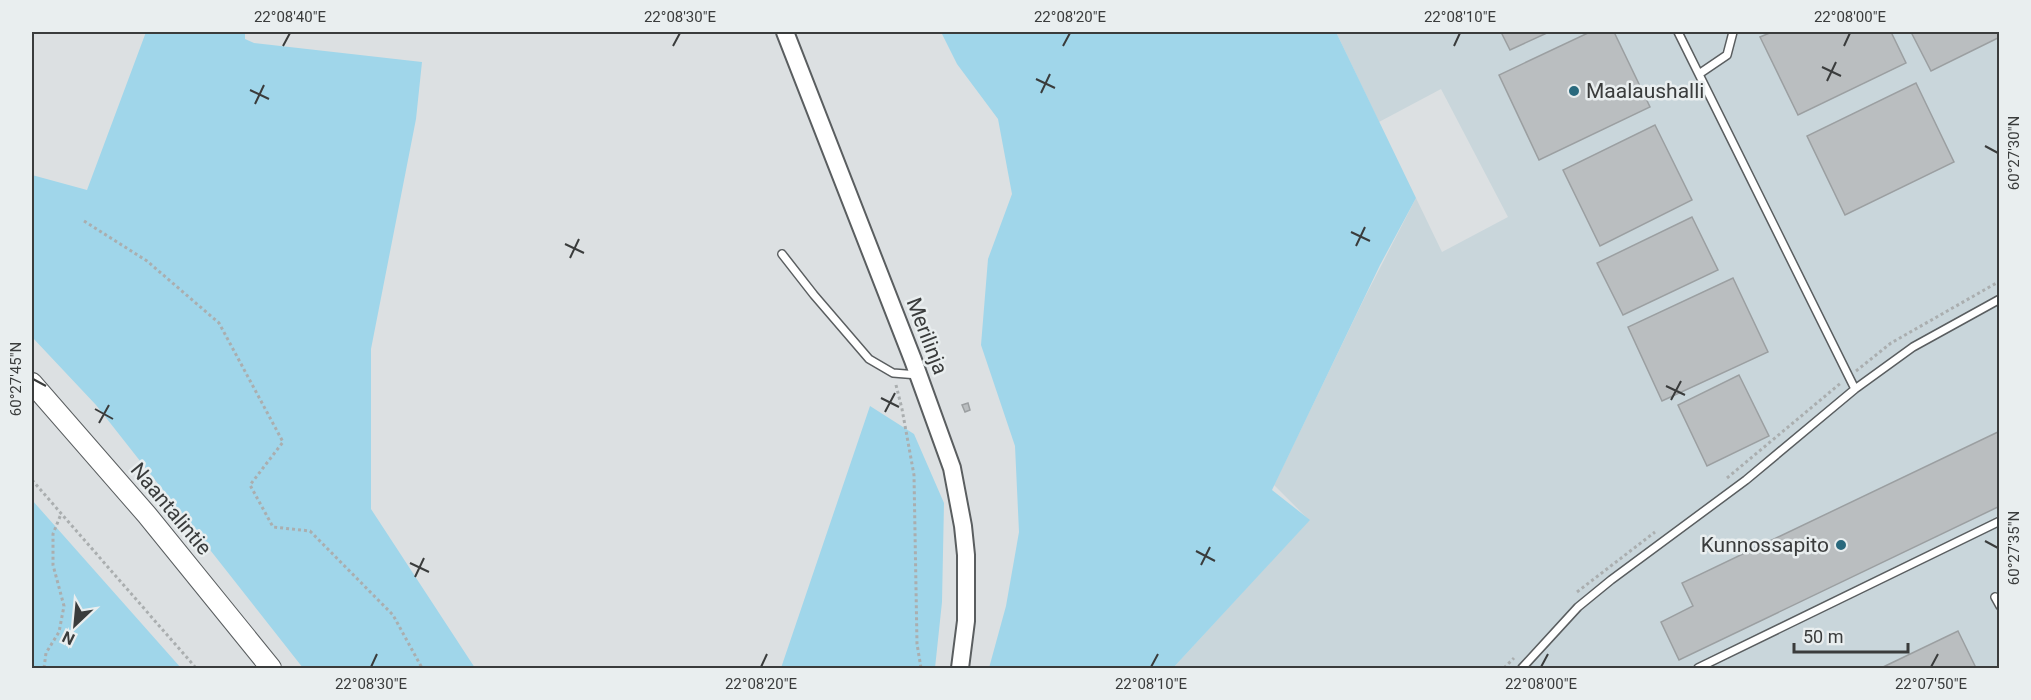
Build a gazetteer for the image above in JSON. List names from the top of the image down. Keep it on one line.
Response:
{"streets":{"main road":["Naantalintie"],"street":["Merilinja"]},"places":["Maalaushalli","Kunnossapito"],"scale_bar":"50 m","north":"bottom left","coordinates":["22°08'40\"E","22°08'30\"E","22°08'20\"E","22°08'10\"E","22°08'00\"E","60°27'30\"N","60°27'45\"N","60°27'35\"N","22°07'50\"E"]}
